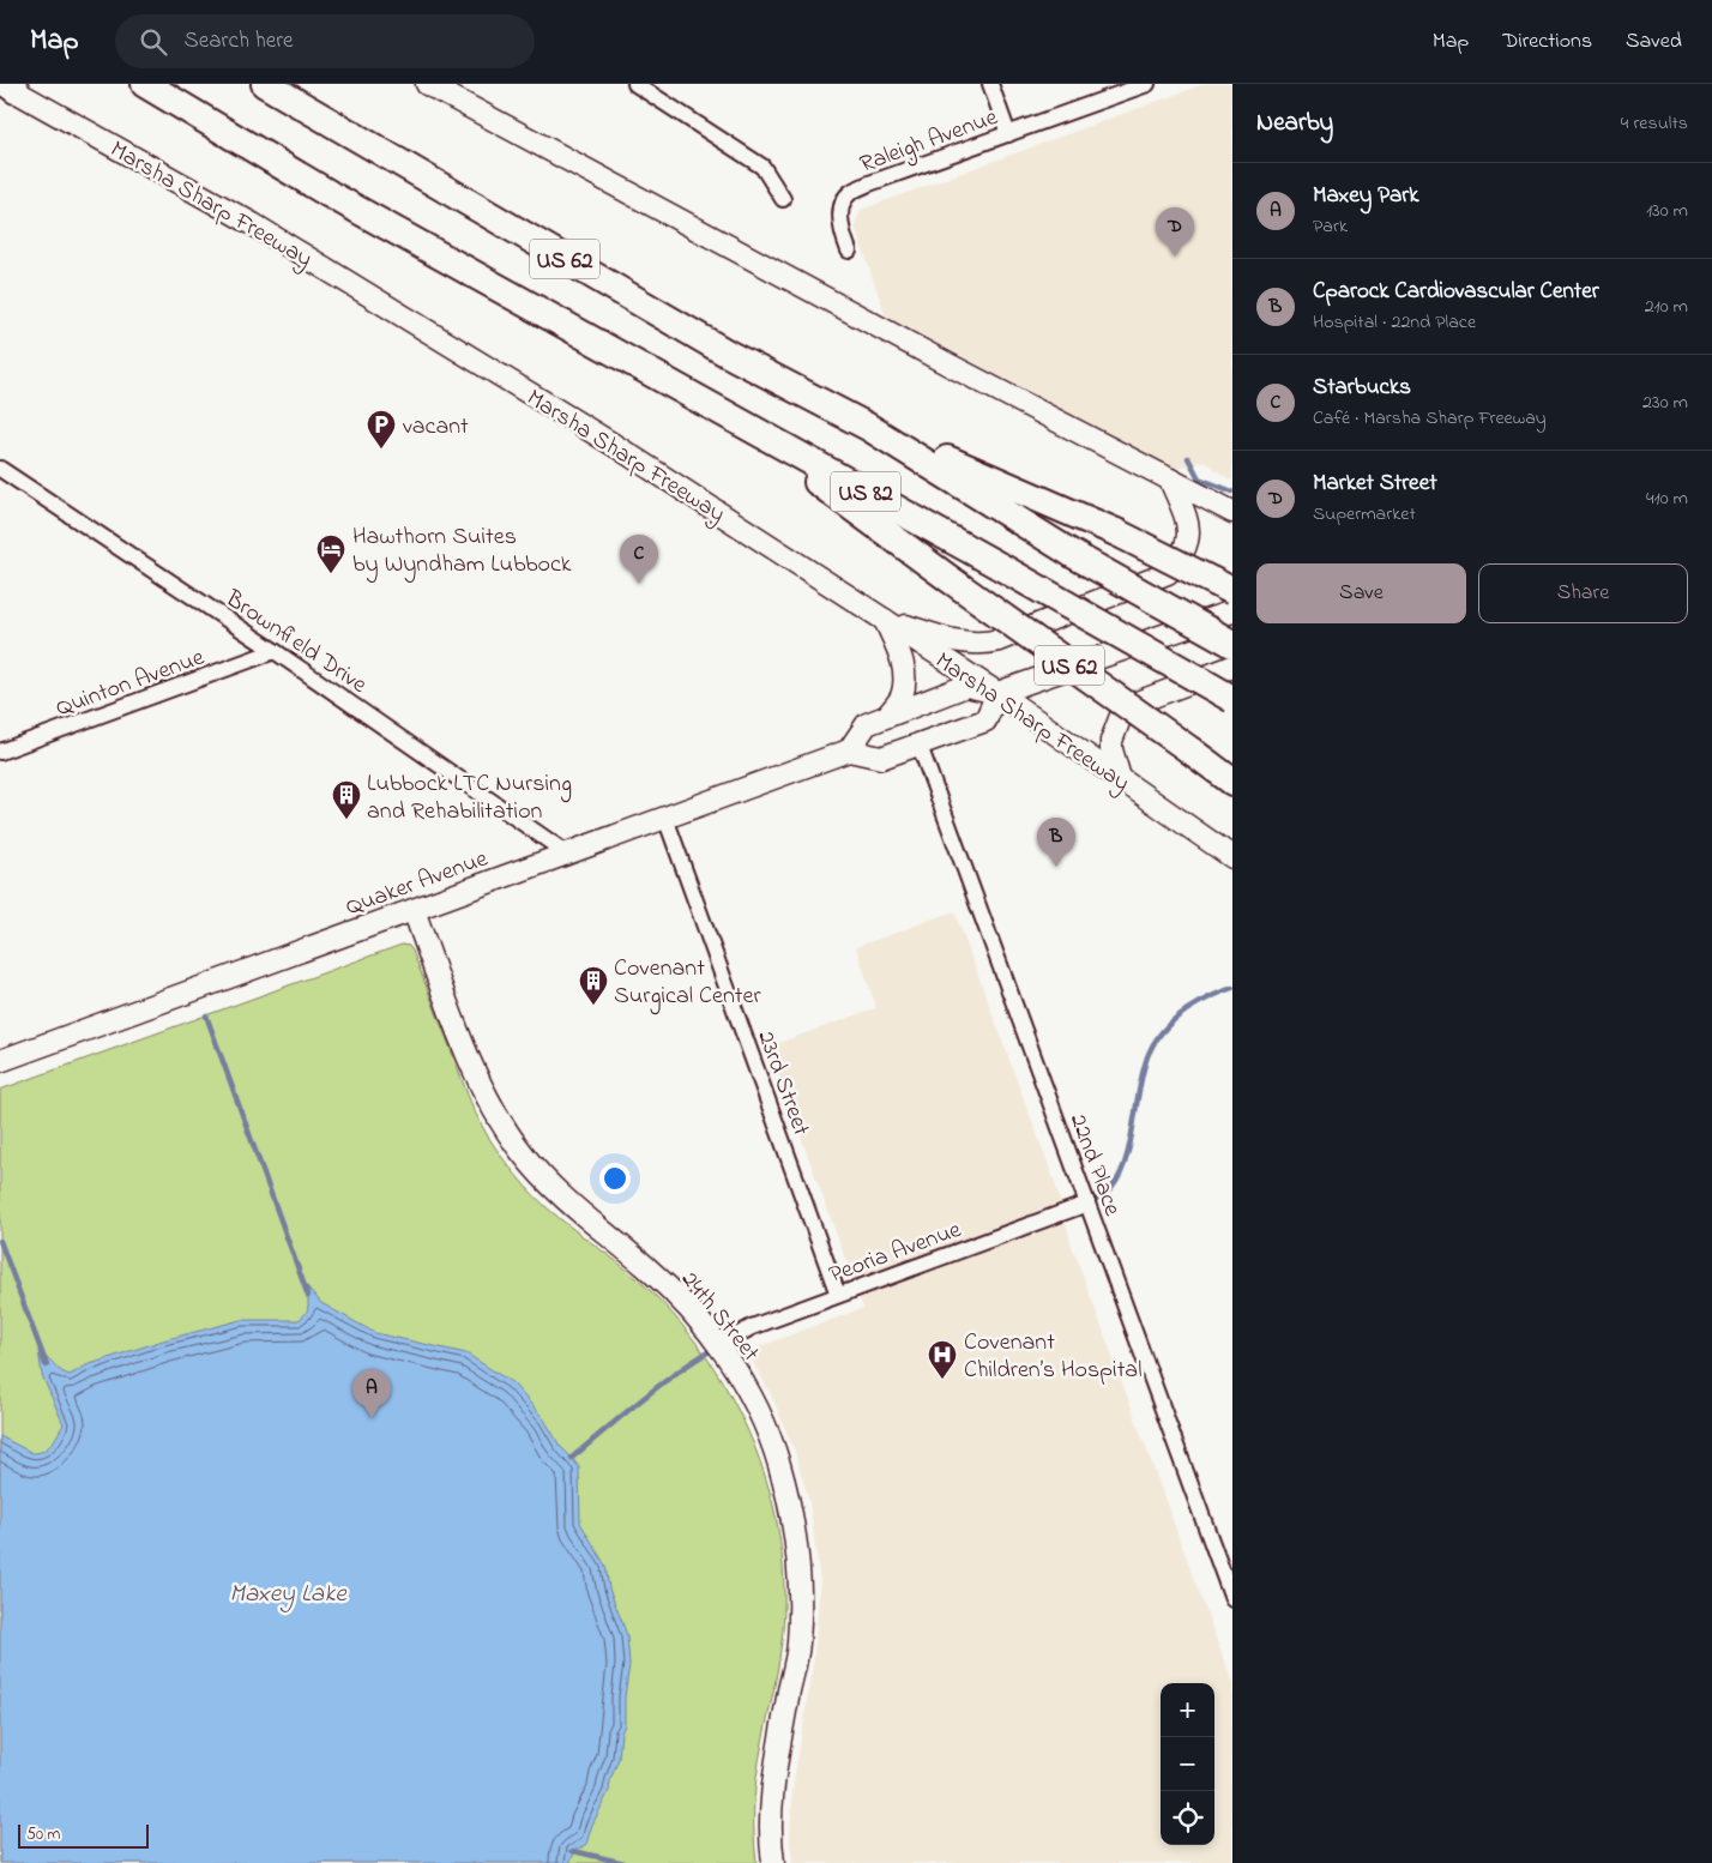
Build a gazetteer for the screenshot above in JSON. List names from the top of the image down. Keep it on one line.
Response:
{"streets":{"highway":["US 62","US 82"],"main road":["Marsha Sharp Freeway","Quaker Avenue","24th Street"],"street":["Raleigh Avenue","Brownfield Drive","Quinton Avenue","23rd Street","22nd Place","Peoria Avenue"]},"crossings":[["US 62","US 82"],["Brownfield Drive","Quinton Avenue"],["Brownfield Drive","Quaker Avenue"],["Quaker Avenue","23rd Street"],["Quaker Avenue","24th Street"],["23rd Street","Peoria Avenue"],["22nd Place","Peoria Avenue"],["Peoria Avenue","24th Street"]],"water":["Maxey Lake"],"places":{"parking":["vacant"],"hotel":["Hawthorn Suites by Wyndham Lubbock"],"building":["Lubbock LTC Nursing and Rehabilitation","Covenant Surgical Center"],"hospital":["Covenant Children’s Hospital"]},"scale_bar":"50 m","page":{"header":"Map","search":"Search here","nav":["Map","Directions","Saved"],"heading":["Nearby","4 results"],"list":[{"mark":"A","name":"Maxey Park","note":"Park","value":"130 m"},{"mark":"B","name":"Cparock Cardiovascular Center","note":"Hospital · 22nd Place","value":"210 m"},{"mark":"C","name":"Starbucks","note":"Café · Marsha Sharp Freeway","value":"230 m"},{"mark":"D","name":"Market Street","note":"Supermarket","value":"410 m"}],"pins":["D","C","B","A"],"buttons":["Save","Share"],"map_buttons":["+","−"],"scale":"50 m"}}
